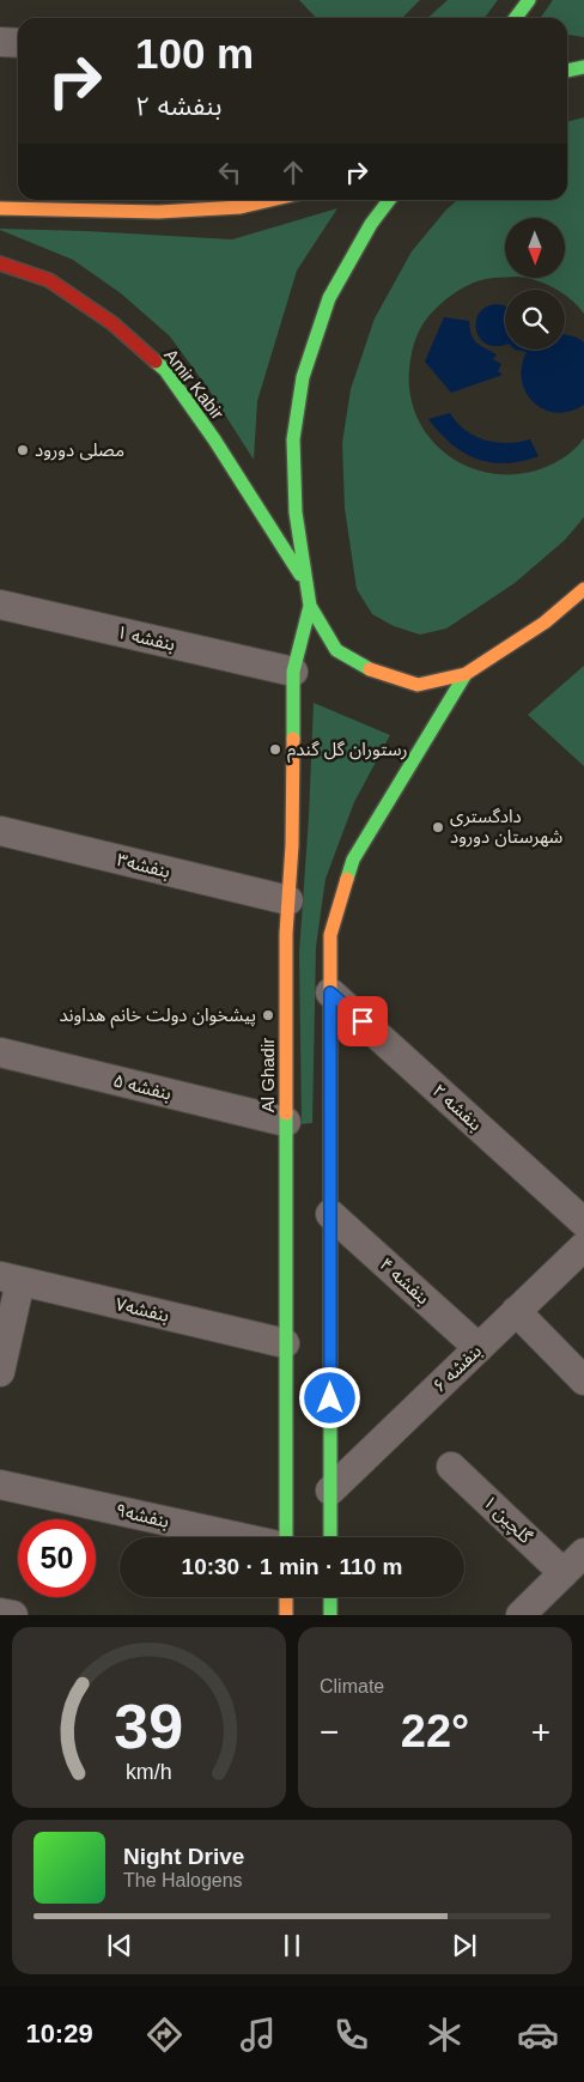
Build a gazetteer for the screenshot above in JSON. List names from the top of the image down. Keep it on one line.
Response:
{"streets":{"main road":["Amir Kabir","Al Ghadir"],"street":["بنفشه ۱","بنفشه۳","بنفشه ۵","بنفشه ۲","بنفشه ۴","بنفشه۷","بنفشه ۶","بنفشه۹","گلچین ۱"]},"crossings":[["بنفشه ۱","Al Ghadir"],["بنفشه۳","Al Ghadir"],["Al Ghadir","بنفشه ۵"],["Al Ghadir","بنفشه۷"],["بنفشه ۴","بنفشه ۶"]],"places":["مصلی دورود","رستوران گل گندم","دادگستری شهرستان دورود","پیشخوان دولت خانم هداوند"],"north":"bottom","page":{"turn":["100 m","بنفشه ۲"],"limit":"50","trip":"10:30 · 1 min · 110 m","tile":"Climate","heat":["−","22°","+"],"song":["Night Drive","The Halogens"],"tabs":"10:29","gauge":["39","km/h"]}}
